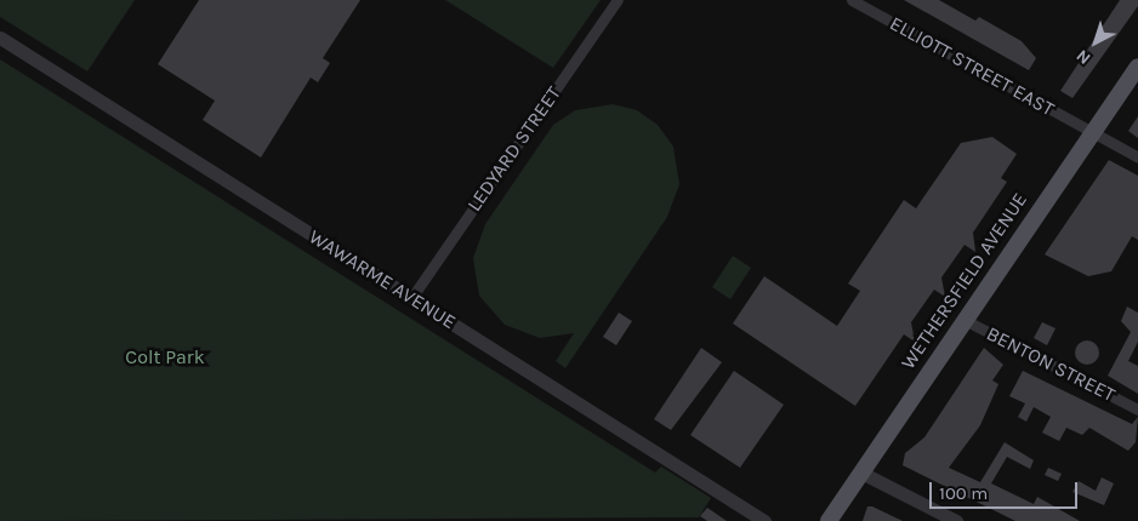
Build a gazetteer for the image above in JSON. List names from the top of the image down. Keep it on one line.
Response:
{"streets":{"main road":["WETHERSFIELD AVENUE"],"street":["ELLIOTT STREET EAST","LEDYARD STREET","WAWARME AVENUE","BENTON STREET"]},"crossings":[["ELLIOTT STREET EAST","WETHERSFIELD AVENUE"],["LEDYARD STREET","WAWARME AVENUE"],["WETHERSFIELD AVENUE","BENTON STREET"]],"parks":["Colt Park"],"scale_bar":"100 m","north":"bottom left"}
